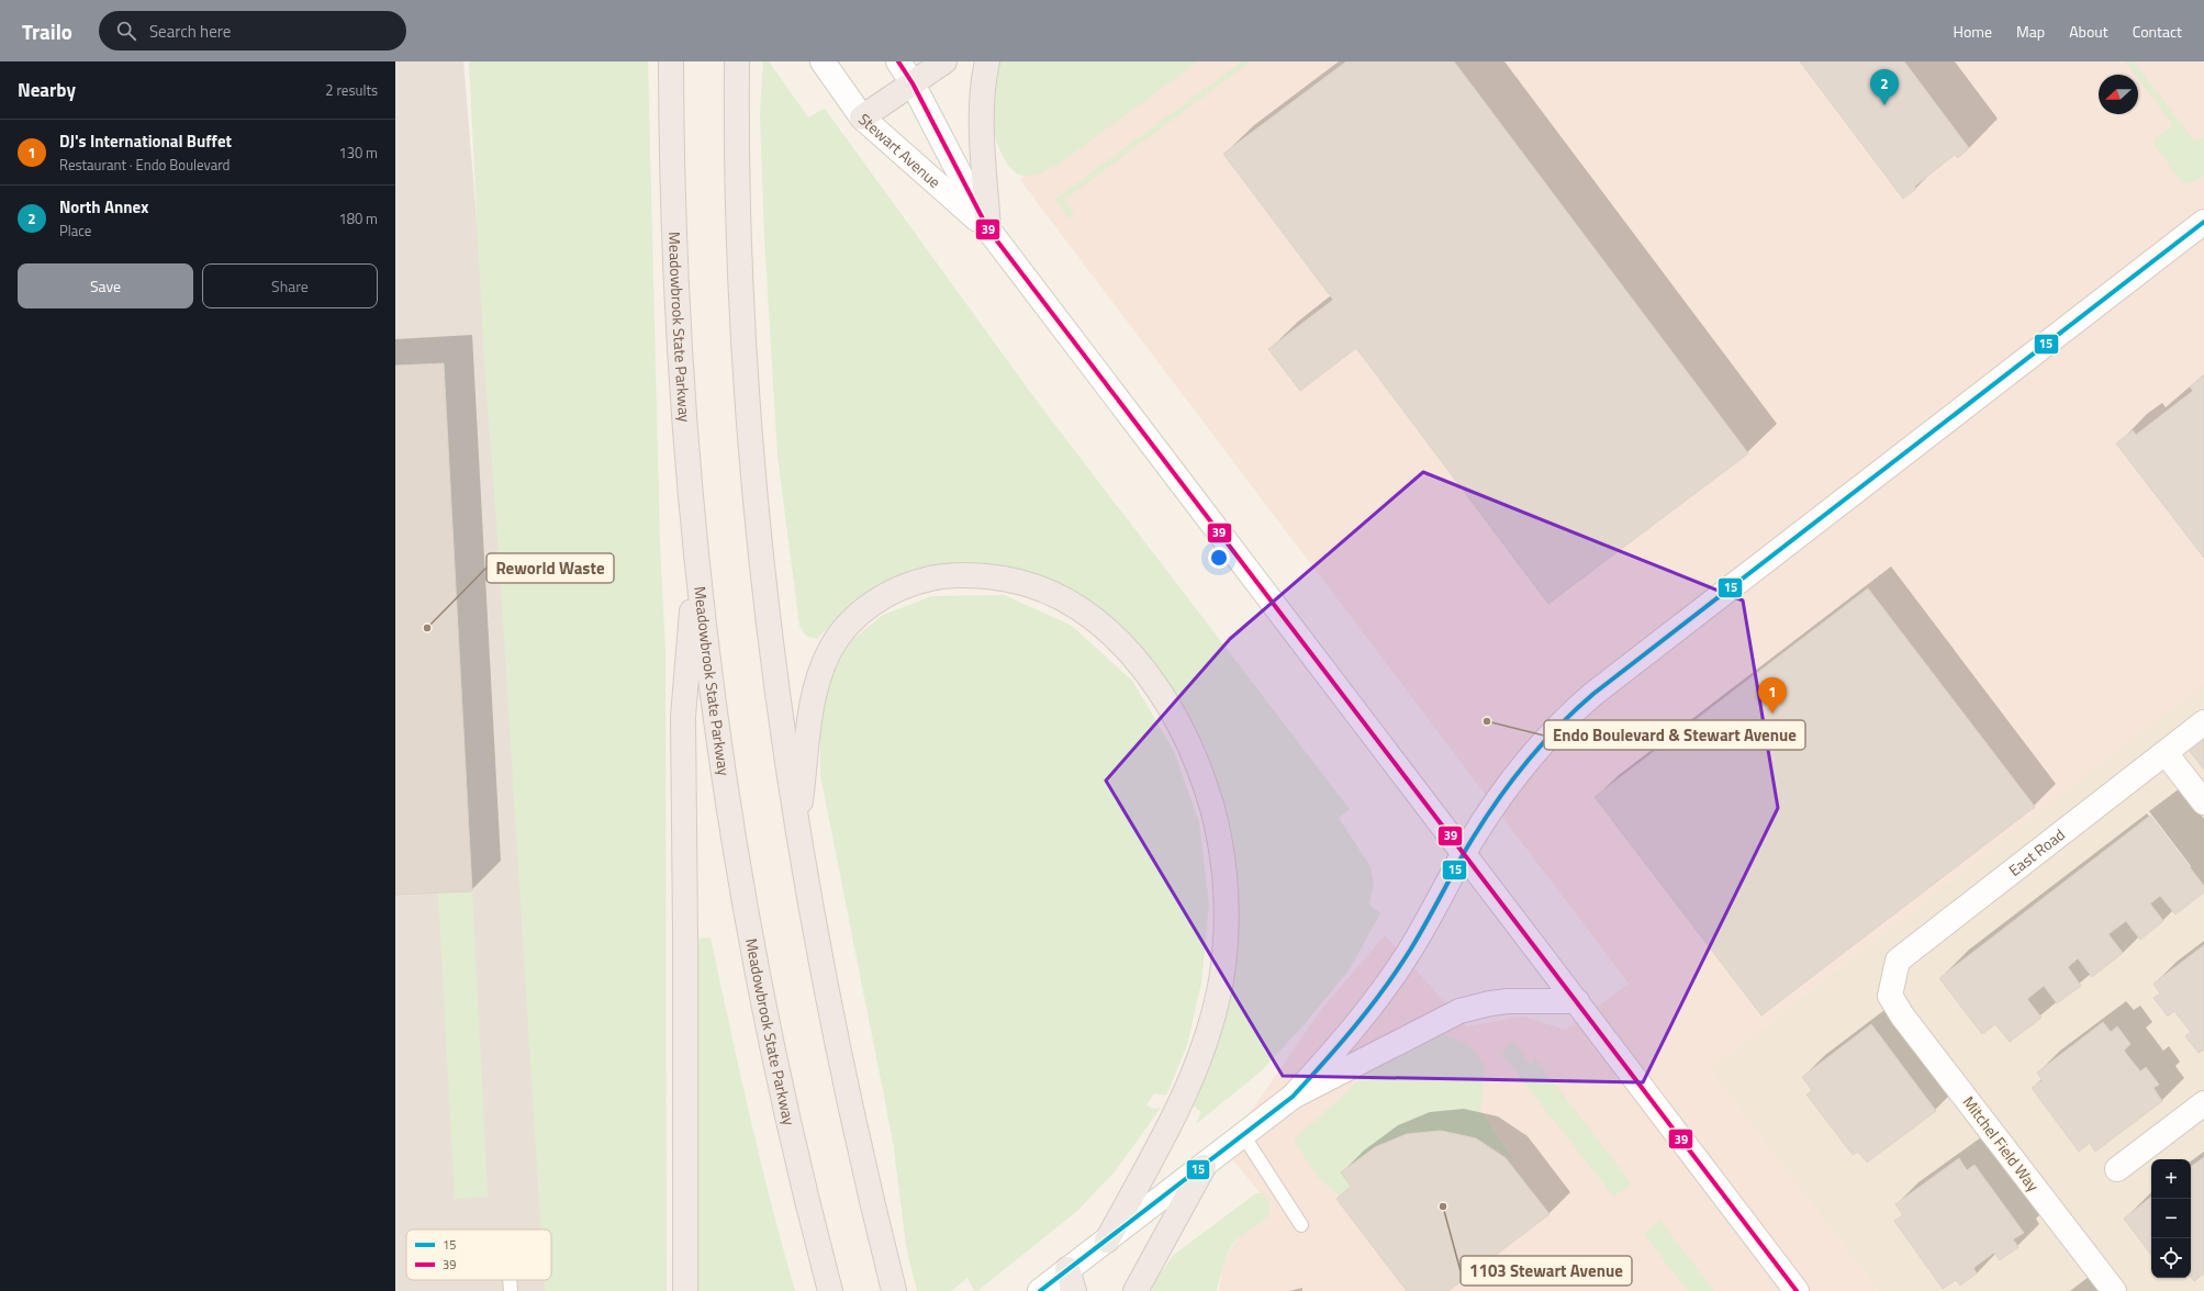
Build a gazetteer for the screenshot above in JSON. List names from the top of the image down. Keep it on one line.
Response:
{"streets":{"highway":["Meadowbrook State Parkway"],"street":["Stewart Avenue","East Road","Mitchel Field Way"]},"crossings":[["East Road","Mitchel Field Way"]],"places":["Reworld Waste","Endo Boulevard & Stewart Avenue","1103 Stewart Avenue"],"lines":["transit line 39","transit line 15"],"legend":["15","39"],"north":"left","page":{"header":"Trailo","search":"Search here","nav":["Home","Map","About","Contact"],"heading":["Nearby","2 results"],"pins":["2","1"],"list":[{"mark":"1","name":"DJ's International Buffet","note":"Restaurant · Endo Boulevard","value":"130 m"},{"mark":"2","name":"North Annex","note":"Place","value":"180 m"}],"buttons":["Save","Share"],"map_buttons":["+","−"]}}
